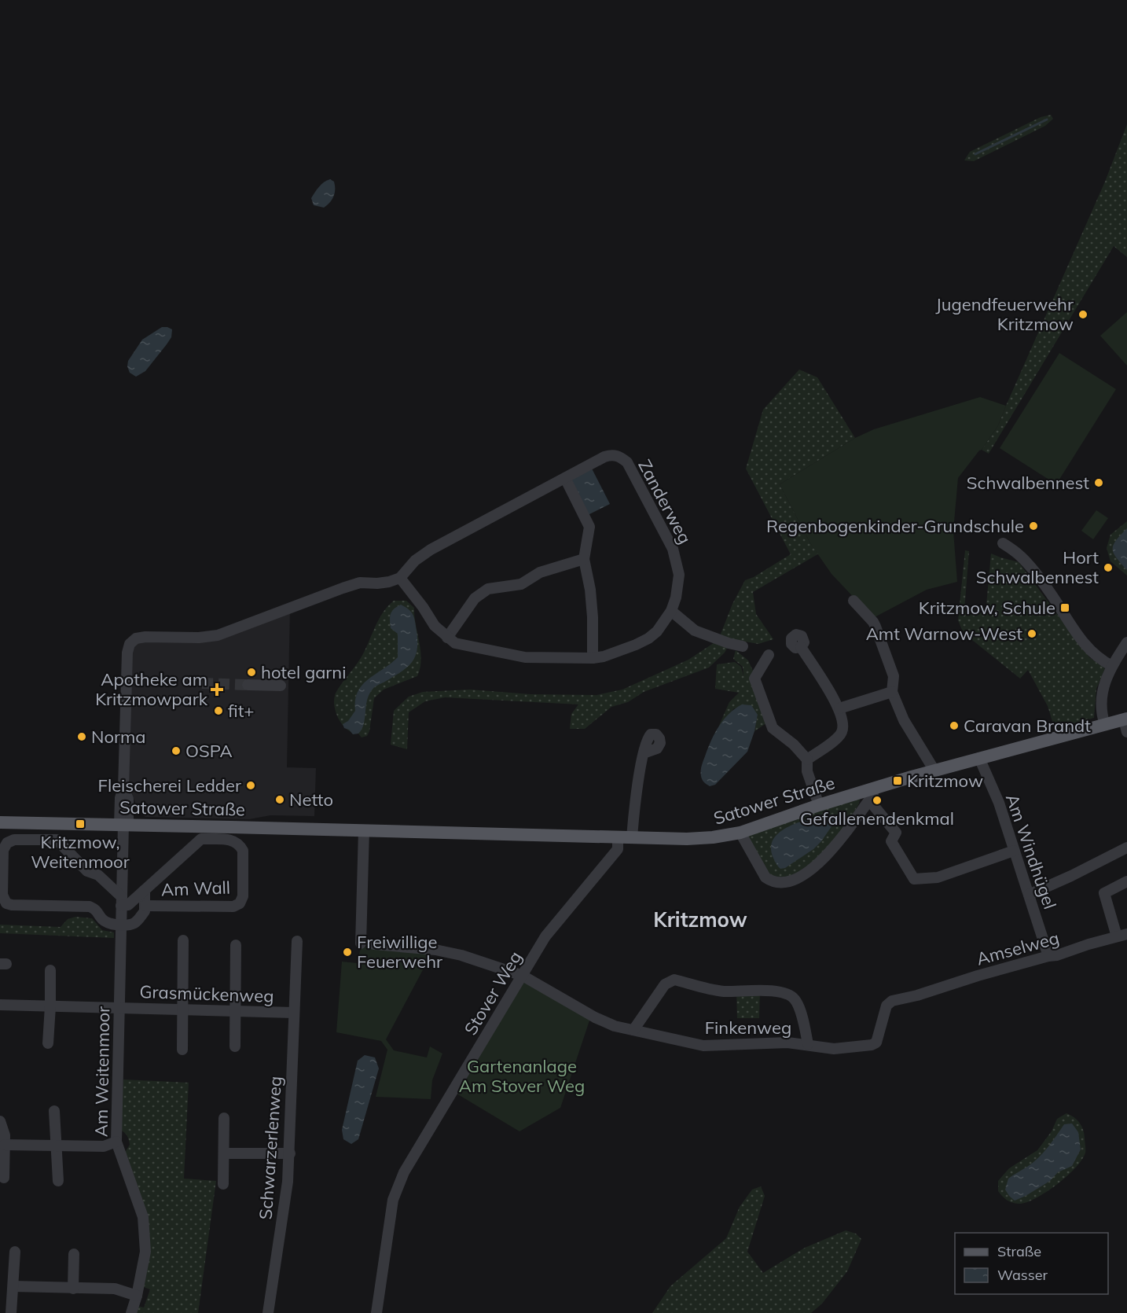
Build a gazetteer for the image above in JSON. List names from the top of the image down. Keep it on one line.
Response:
{"streets":{"main road":["Satower Straße"],"street":["Zanderweg","Am Windhügel","Am Wall","Amselweg","Stover Weg","Grasmückenweg","Finkenweg","Am Weitenmoor","Schwarzerlenweg"]},"crossings":[["Zanderweg","Am Weitenmoor"],["Satower Straße","Am Windhügel"],["Satower Straße","Stover Weg"],["Satower Straße","Am Weitenmoor"],["Am Windhügel","Amselweg"],["Am Wall","Am Weitenmoor"],["Amselweg","Finkenweg"],["Stover Weg","Finkenweg"],["Grasmückenweg","Am Weitenmoor"],["Grasmückenweg","Schwarzerlenweg"]],"districts":["Kritzmow"],"parks":["Gartenanlage Am Stover Weg"],"places":{"other":["Jugendfeuerwehr Kritzmow","Schwalbennest","Regenbogenkinder-Grundschule","Hort Schwalbennest","Amt Warnow-West","hotel garni","fit+","Caravan Brandt","Norma","OSPA","Fleischerei Ledder","Netto","Gefallenendenkmal","Freiwillige Feuerwehr"],"transit":["Kritzmow, Schule","Kritzmow","Kritzmow, Weitenmoor"],"health":["Apotheke am Kritzmowpark"]},"legend":["Straße","Wasser"]}
